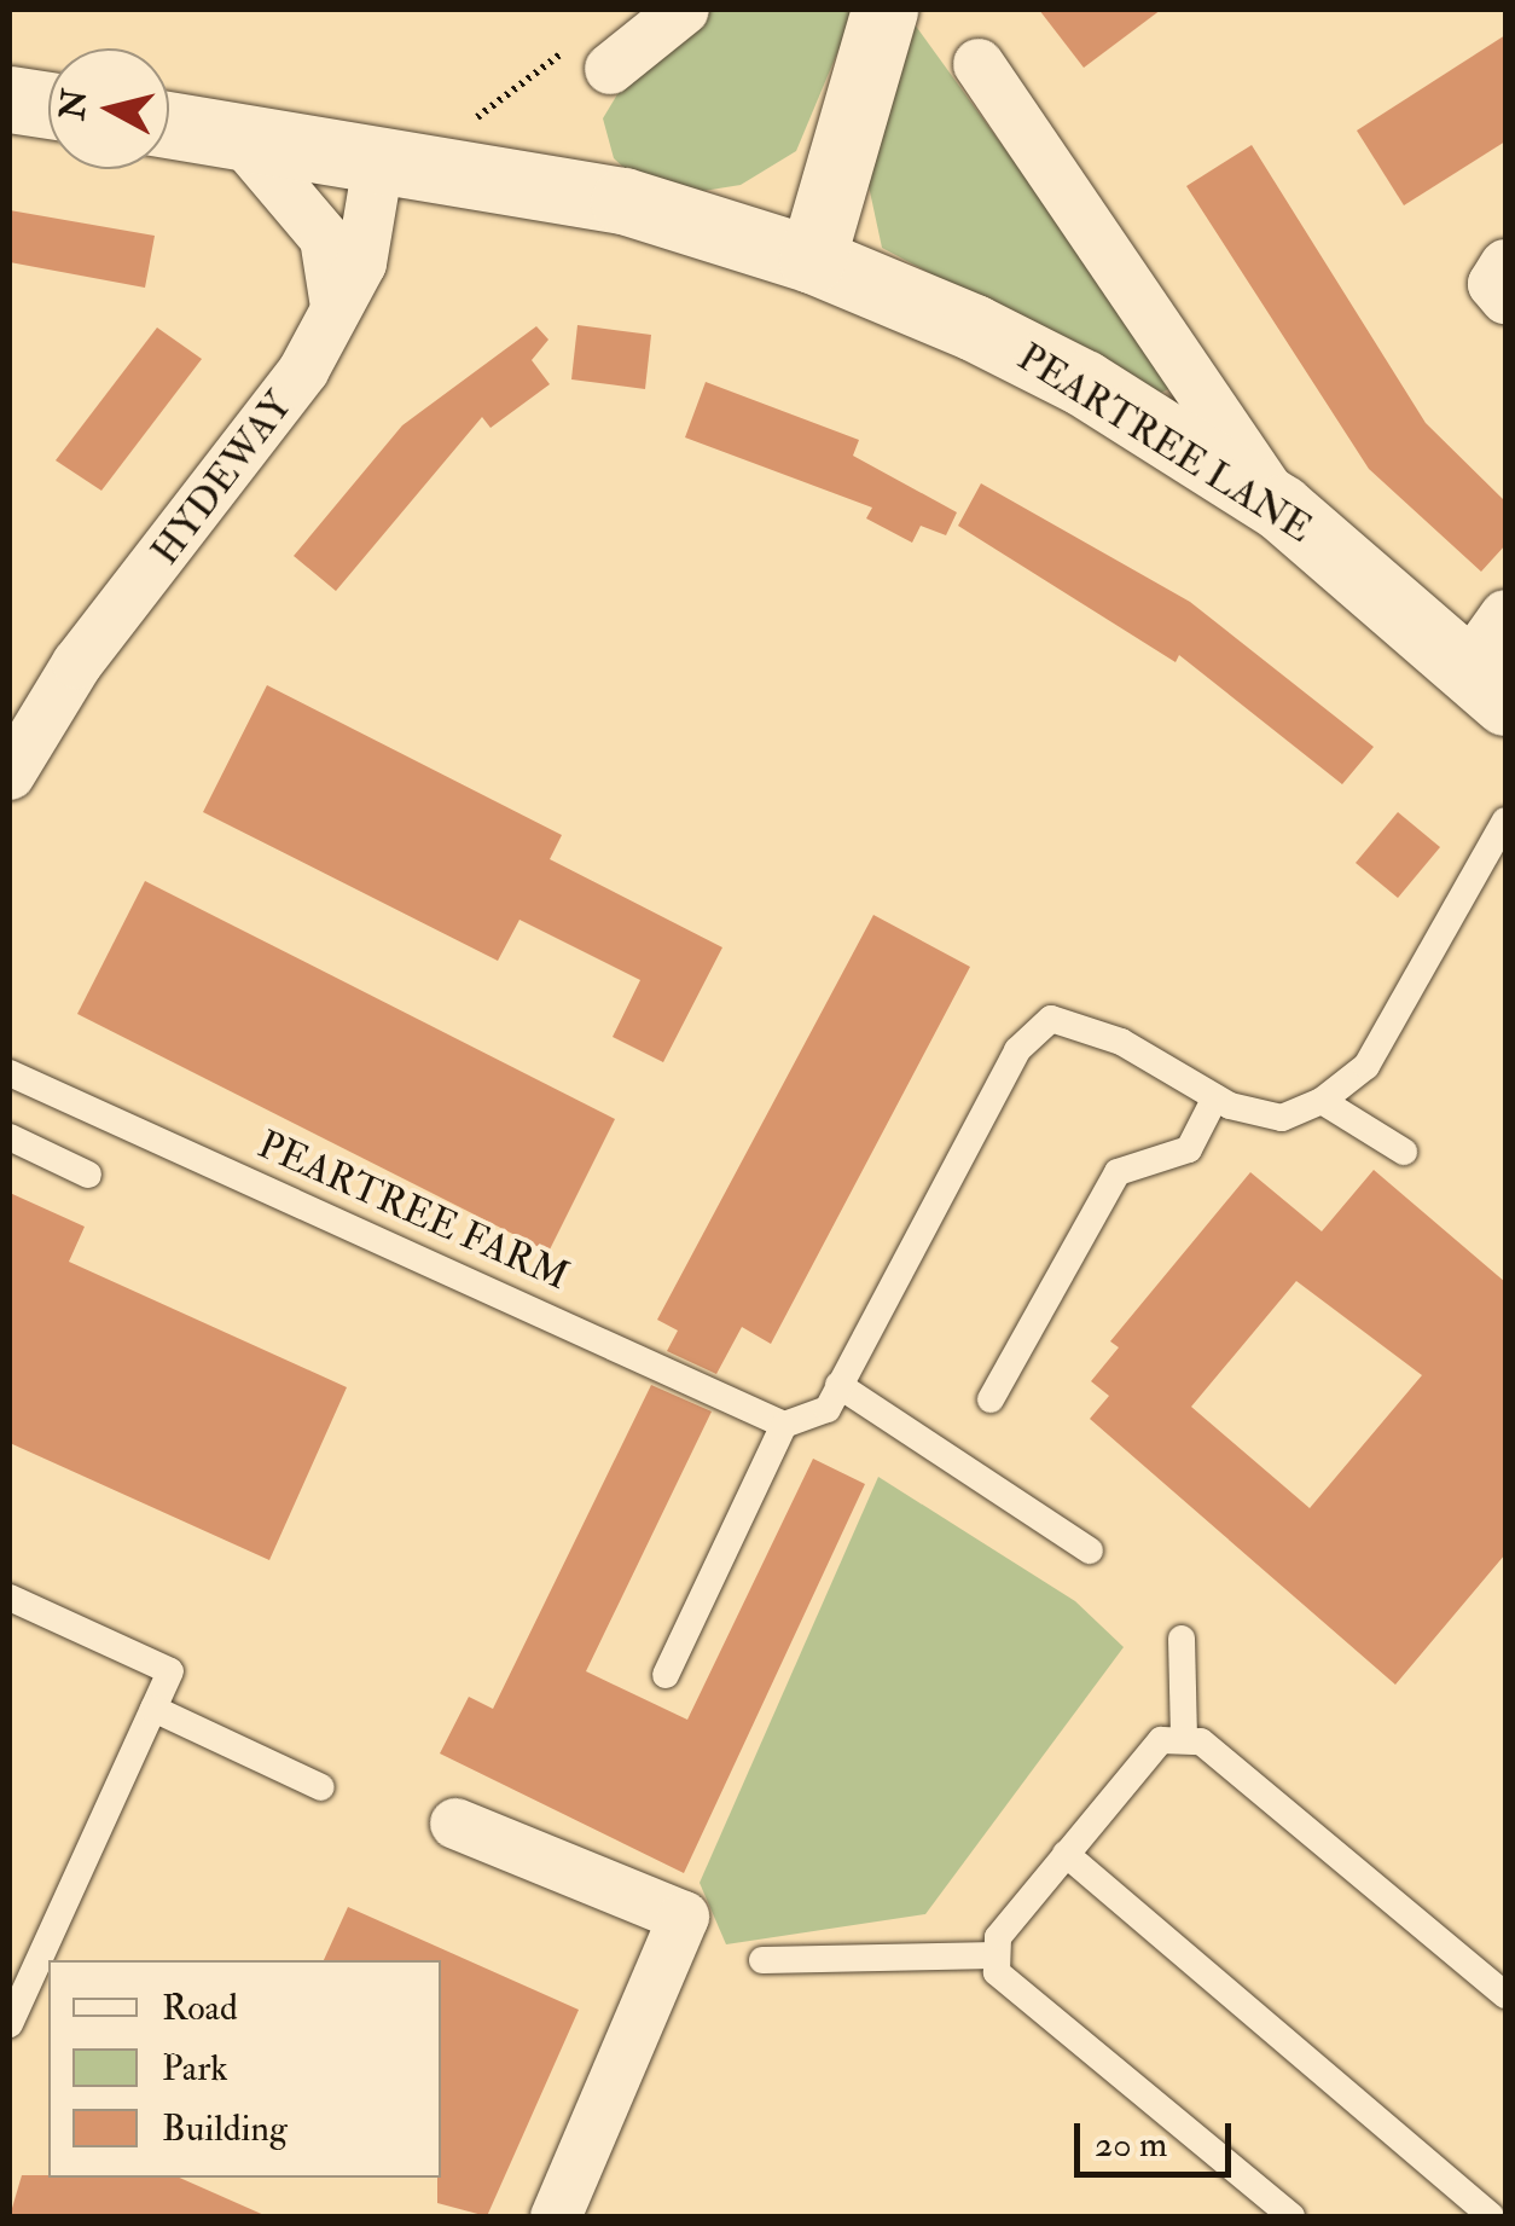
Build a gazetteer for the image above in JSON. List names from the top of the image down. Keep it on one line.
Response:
{"streets":{"street":["PEARTREE LANE","HYDEWAY"],"lane":["PEARTREE FARM"]},"crossings":[["PEARTREE LANE","HYDEWAY"]],"legend":["Road","Park","Building"],"scale_bar":"20 m","north":"left"}
